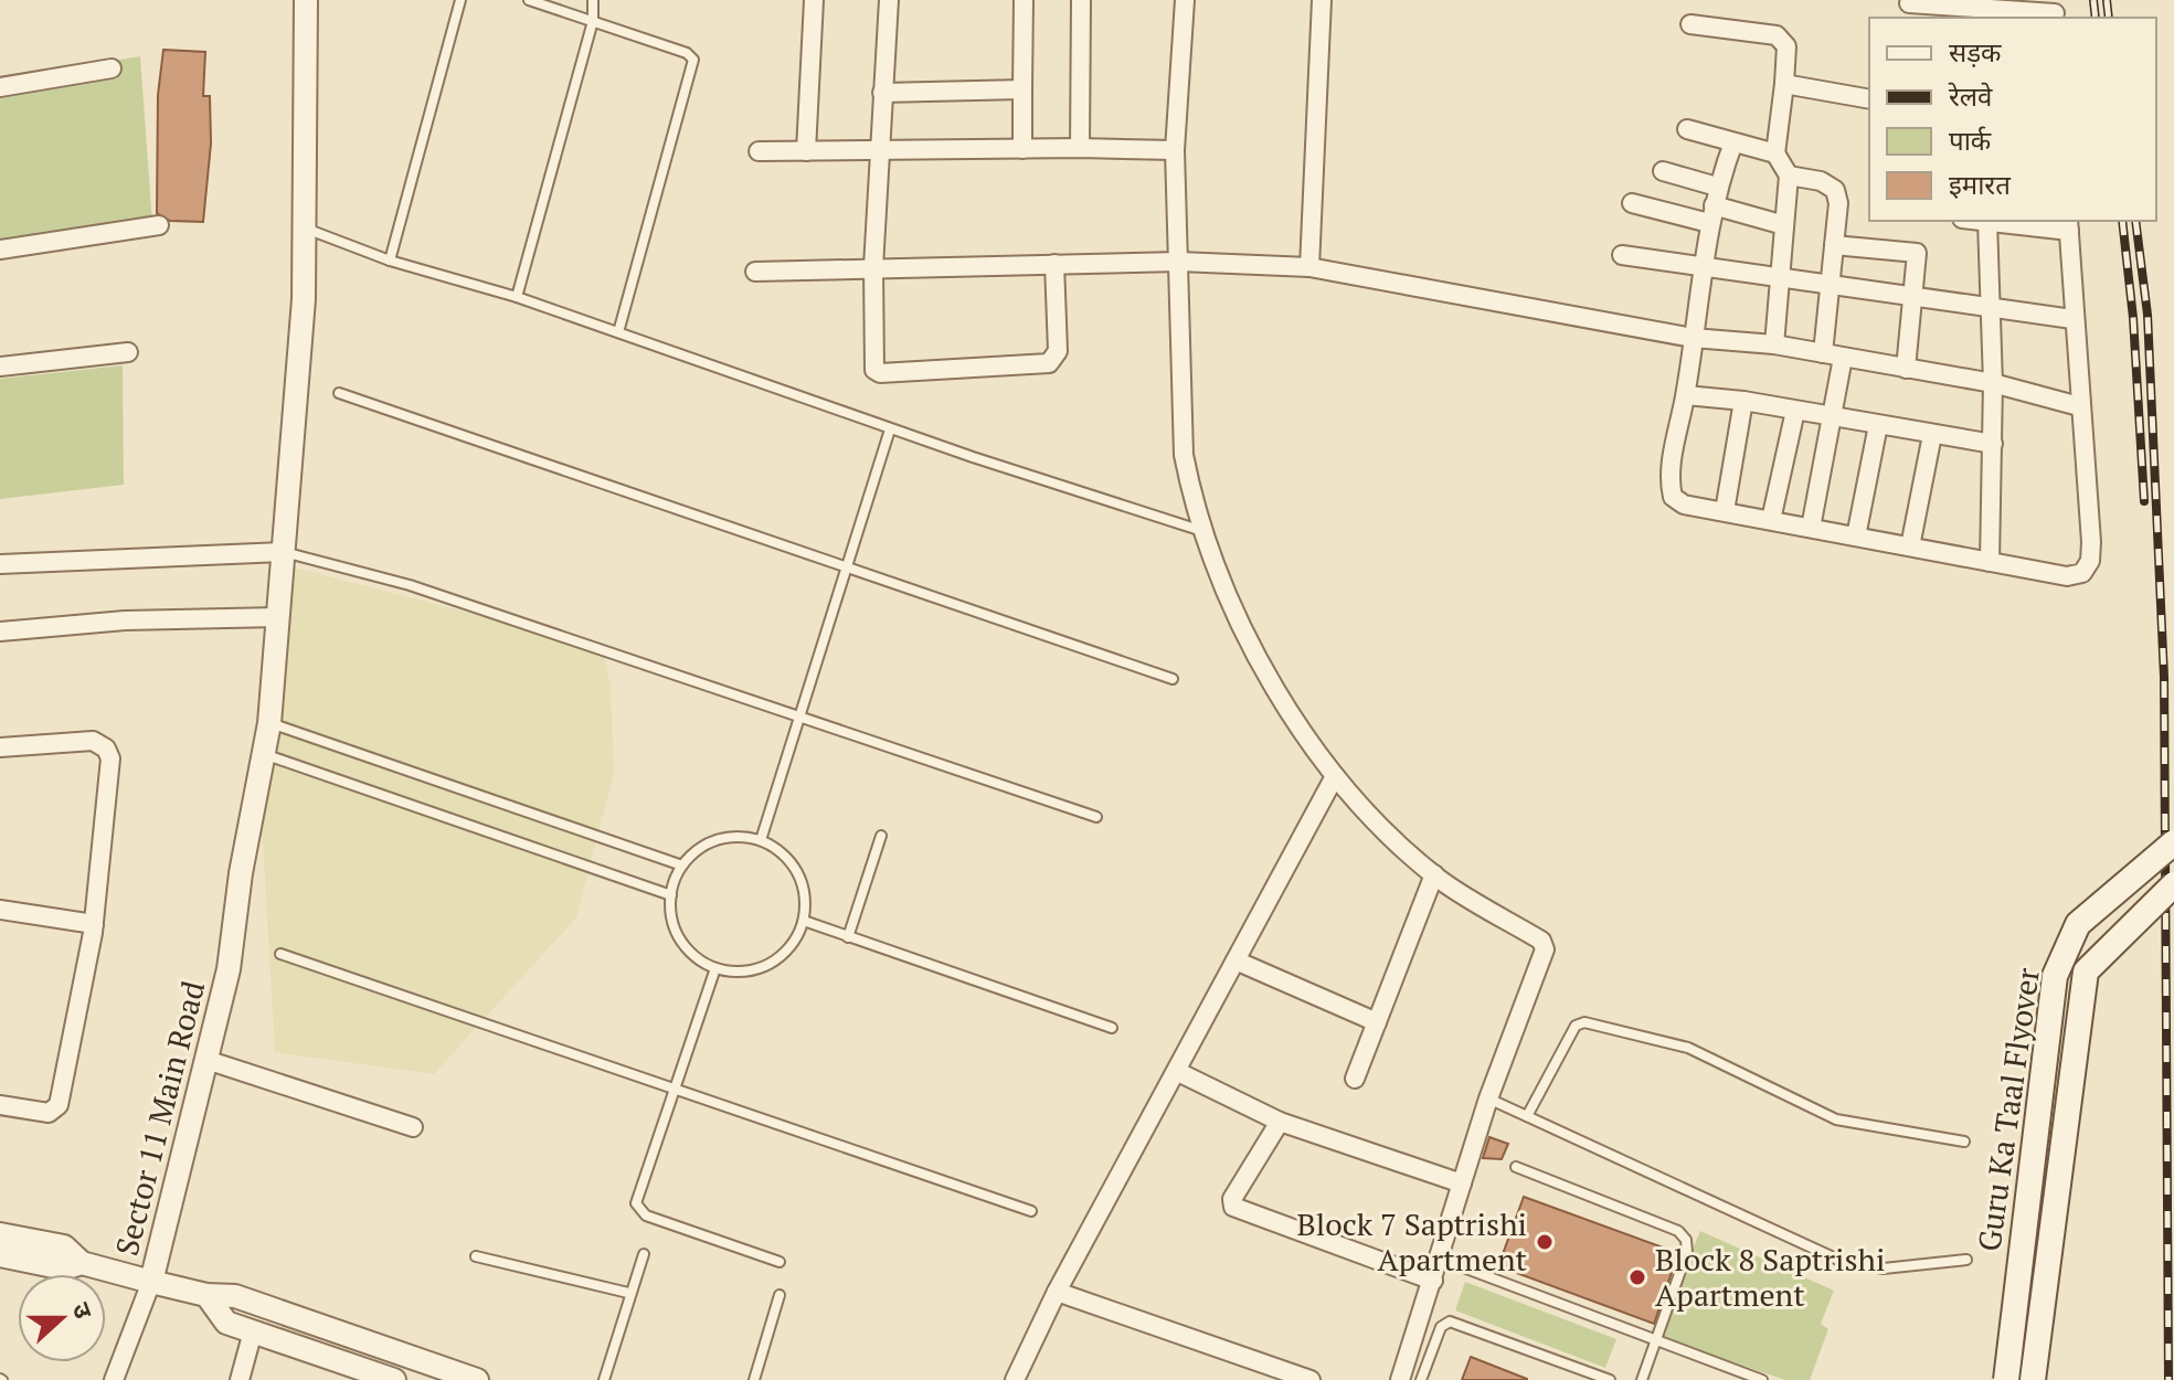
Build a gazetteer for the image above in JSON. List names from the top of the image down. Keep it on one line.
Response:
{"streets":{"main road":["Guru Ka Taal Flyover"],"street":["Sector 11 Main Road"]},"places":["Block 7 Saptrishi Apartment","Block 8 Saptrishi Apartment"],"legend":["सड़क","रेलवे","पार्क","इमारत"],"north":"right"}
